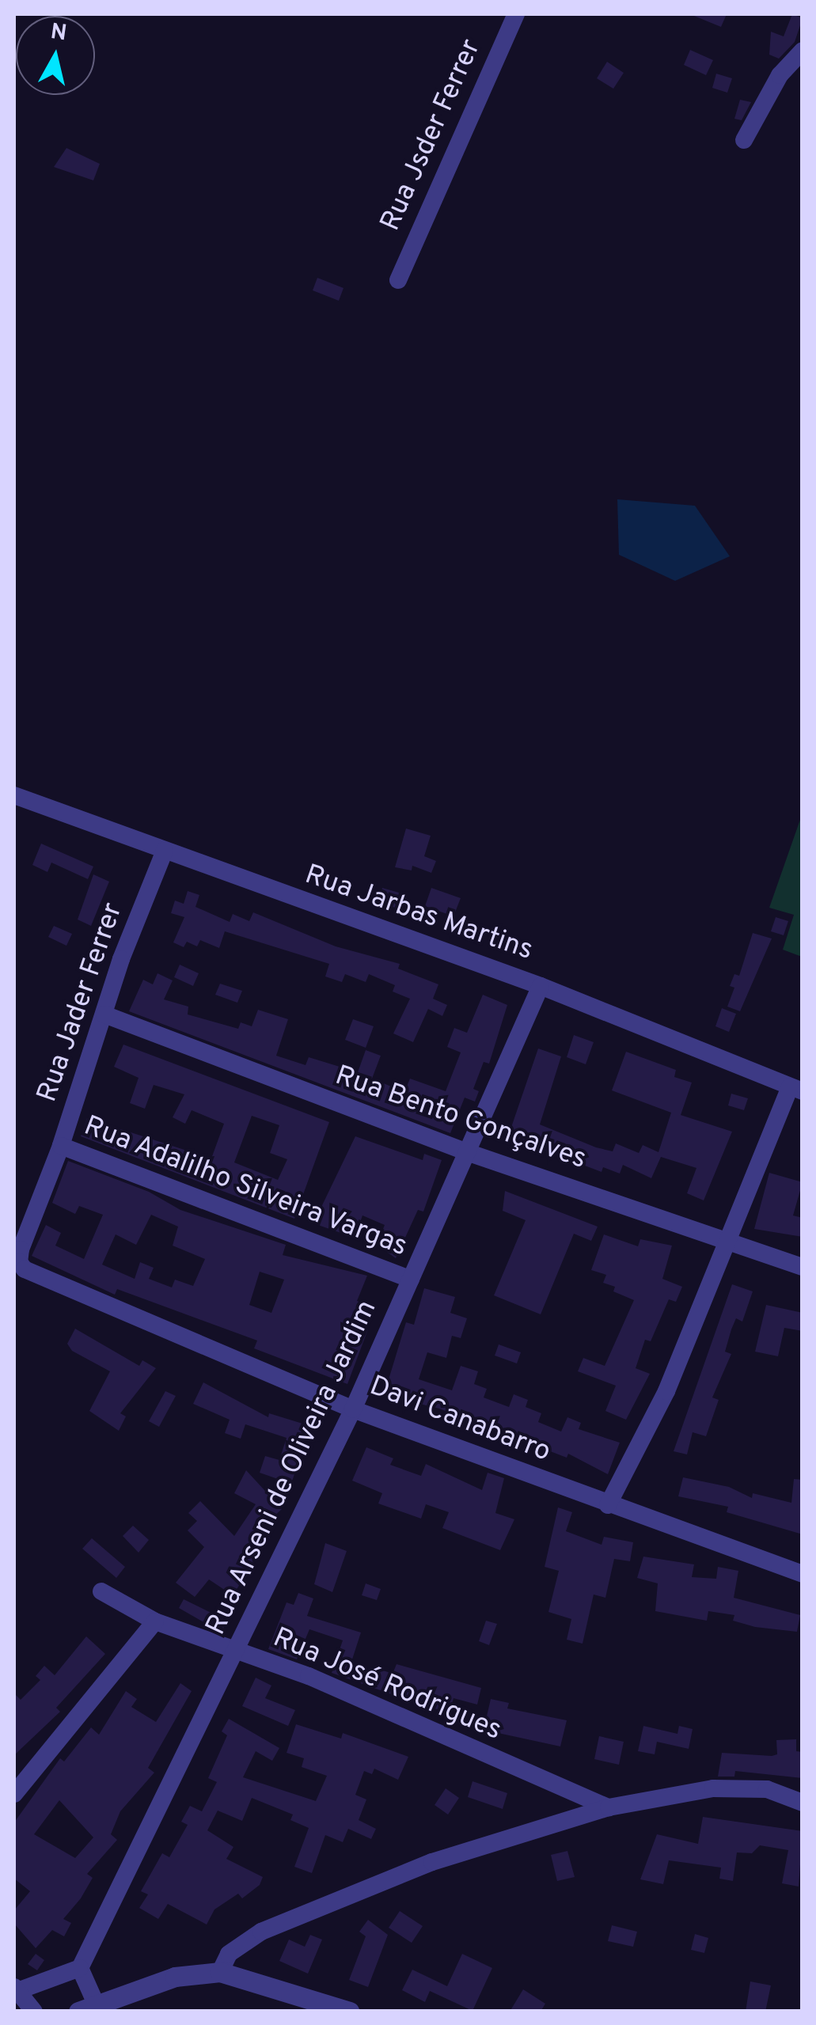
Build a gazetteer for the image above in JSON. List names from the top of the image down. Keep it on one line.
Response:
{"streets":{"street":["Rua Jsder Ferrer","Rua Jarbas Martins","Rua Jader Ferrer","Rua Bento Gonçalves","Rua Adalilho Silveira Vargas","Davi Canabarro","Rua Arseni de Oliveira Jardim","Rua José Rodrigues"]},"crossings":[["Rua Jarbas Martins","Rua Jader Ferrer"],["Rua Jarbas Martins","Rua Arseni de Oliveira Jardim"],["Rua Jader Ferrer","Rua Bento Gonçalves"],["Rua Jader Ferrer","Rua Adalilho Silveira Vargas"],["Rua Jader Ferrer","Davi Canabarro"],["Rua Bento Gonçalves","Rua Arseni de Oliveira Jardim"],["Rua Adalilho Silveira Vargas","Rua Arseni de Oliveira Jardim"],["Davi Canabarro","Rua Arseni de Oliveira Jardim"],["Rua Arseni de Oliveira Jardim","Rua José Rodrigues"]],"north":"top"}
